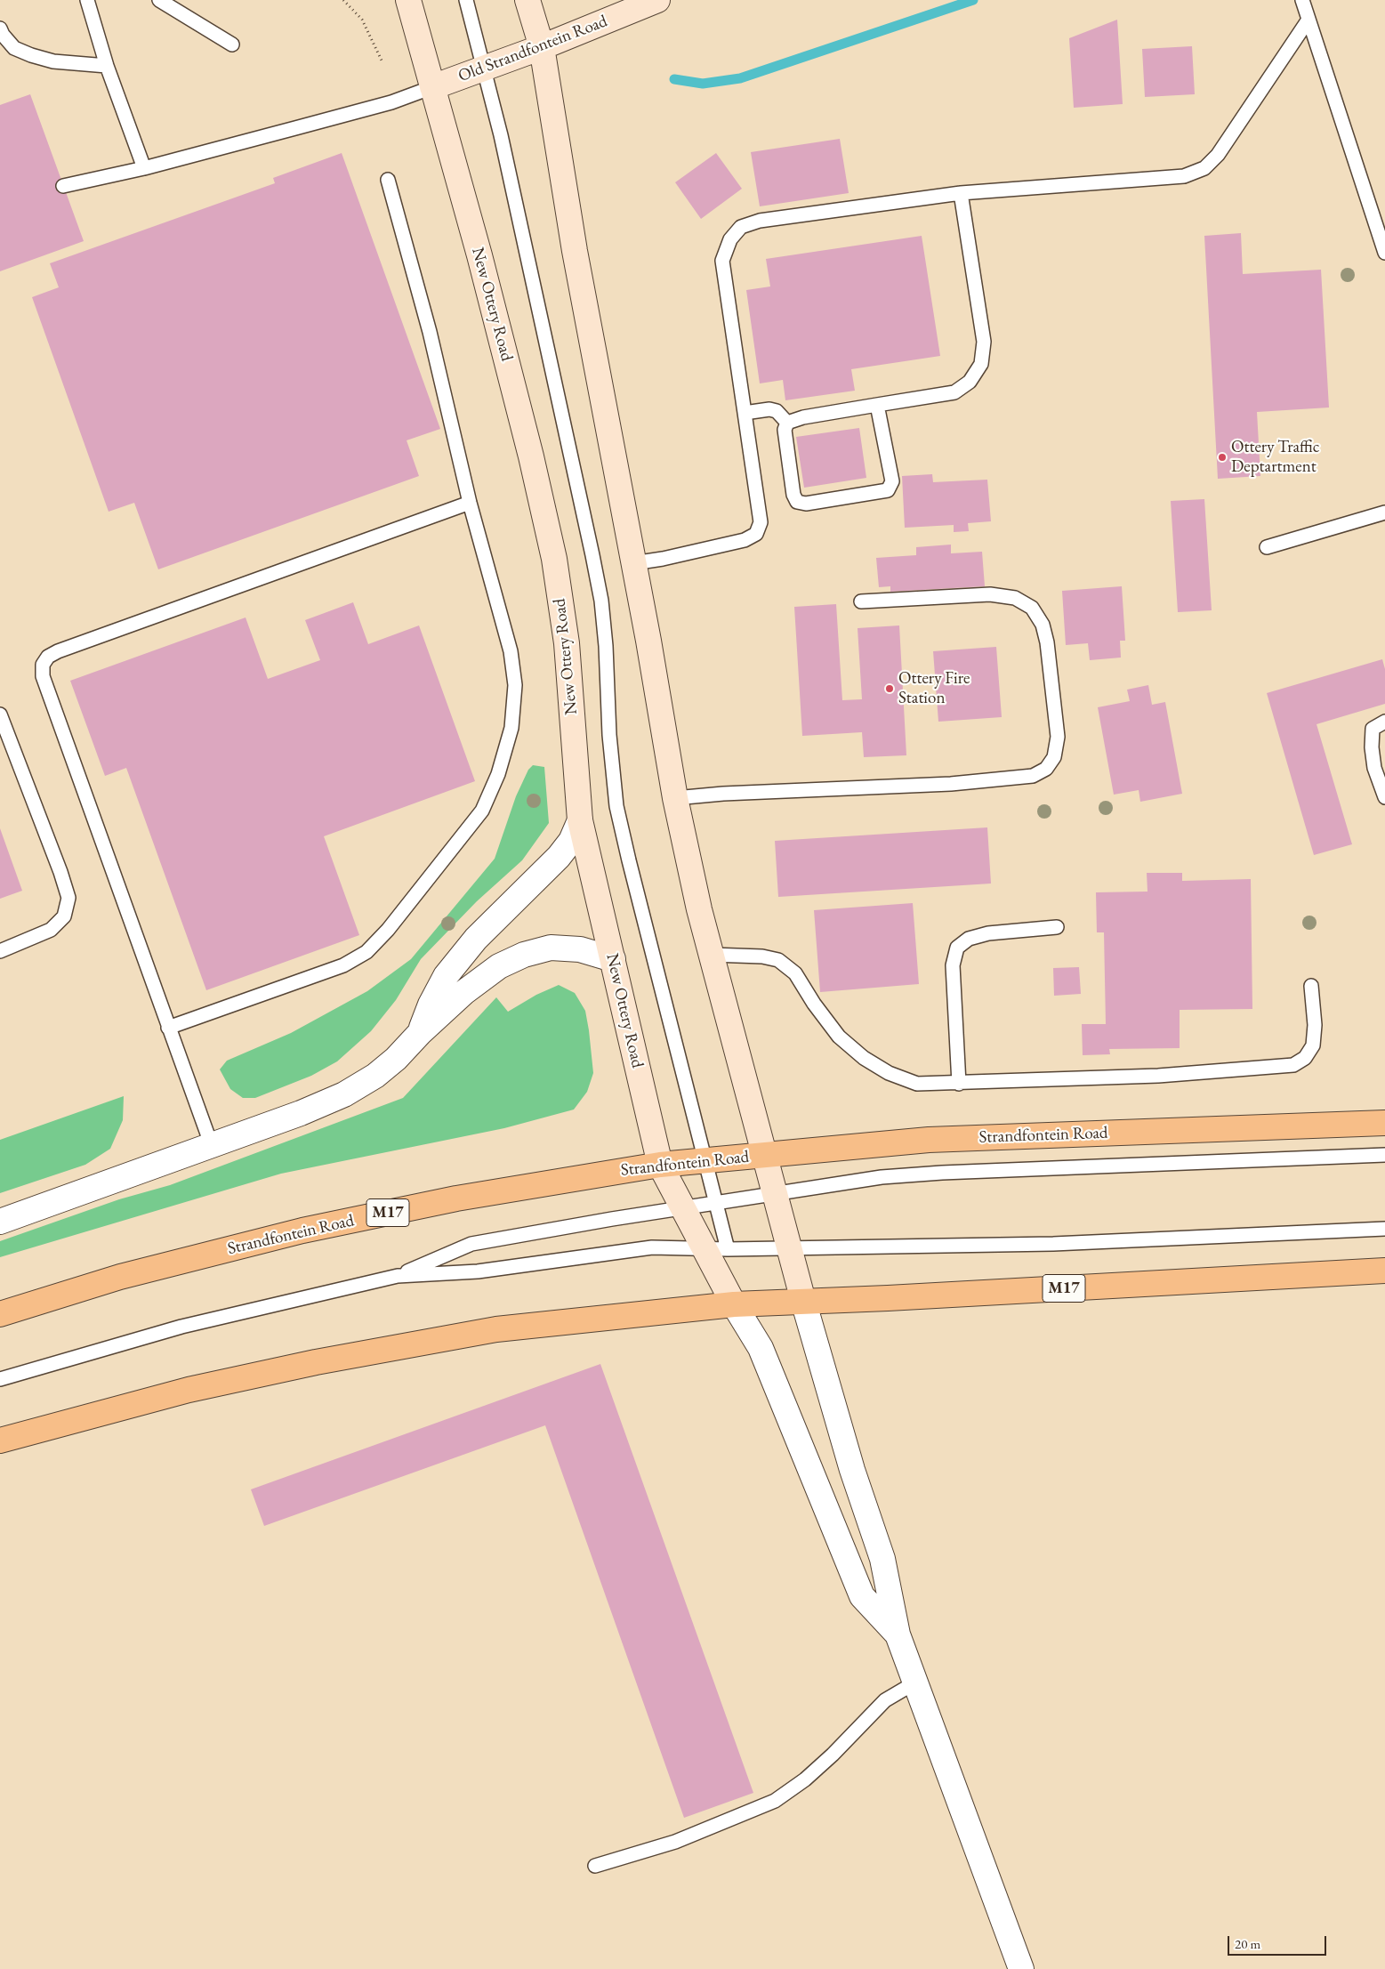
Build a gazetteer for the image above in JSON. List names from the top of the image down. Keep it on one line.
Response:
{"streets":{"main road":["Old Strandfontein Road","New Ottery Road","Strandfontein Road","M17"]},"crossings":[["Old Strandfontein Road","New Ottery Road"],["New Ottery Road","Strandfontein Road"],["New Ottery Road","M17"]],"places":["Ottery Traffic Deptartment","Ottery Fire Station"],"scale_bar":"20 m"}
